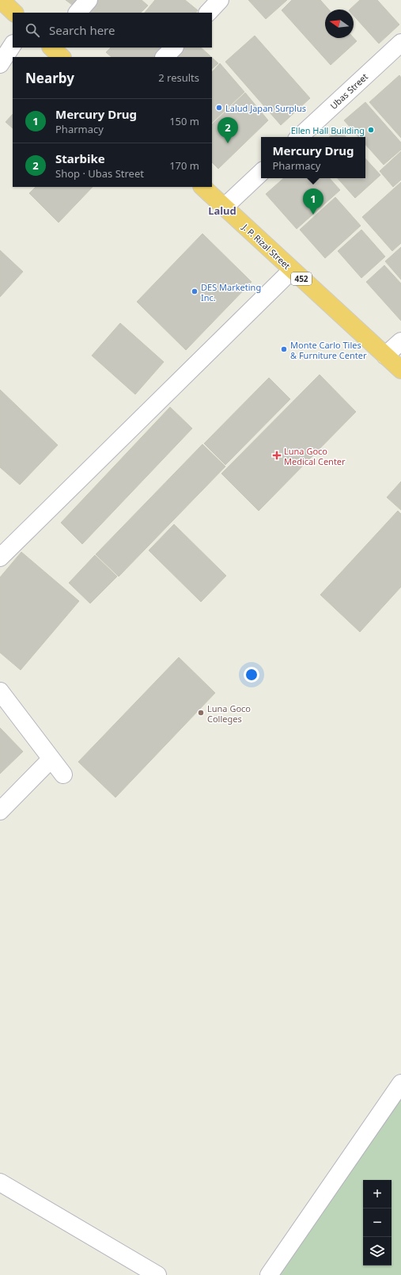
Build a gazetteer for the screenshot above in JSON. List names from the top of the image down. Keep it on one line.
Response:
{"streets":{"highway":["J. P. Rizal Street","452"],"street":["Ubas Street"]},"districts":["Lalud"],"places":{"other":["Lalud Japan Surplus","Ellen Hall Building","DES Marketing Inc.","Monte Carlo Tiles & Furniture Center","Luna Goco Colleges"],"health":["Luna Goco Medical Center"]},"north":"left","page":{"search":"Search here","heading":["Nearby","2 results"],"list":[{"mark":"1","name":"Mercury Drug","note":"Pharmacy","value":"150 m"},{"mark":"2","name":"Starbike","note":"Shop · Ubas Street","value":"170 m"}],"pins":["2","1"],"popup":["Mercury Drug","Pharmacy"],"map_buttons":["+","−"]}}
